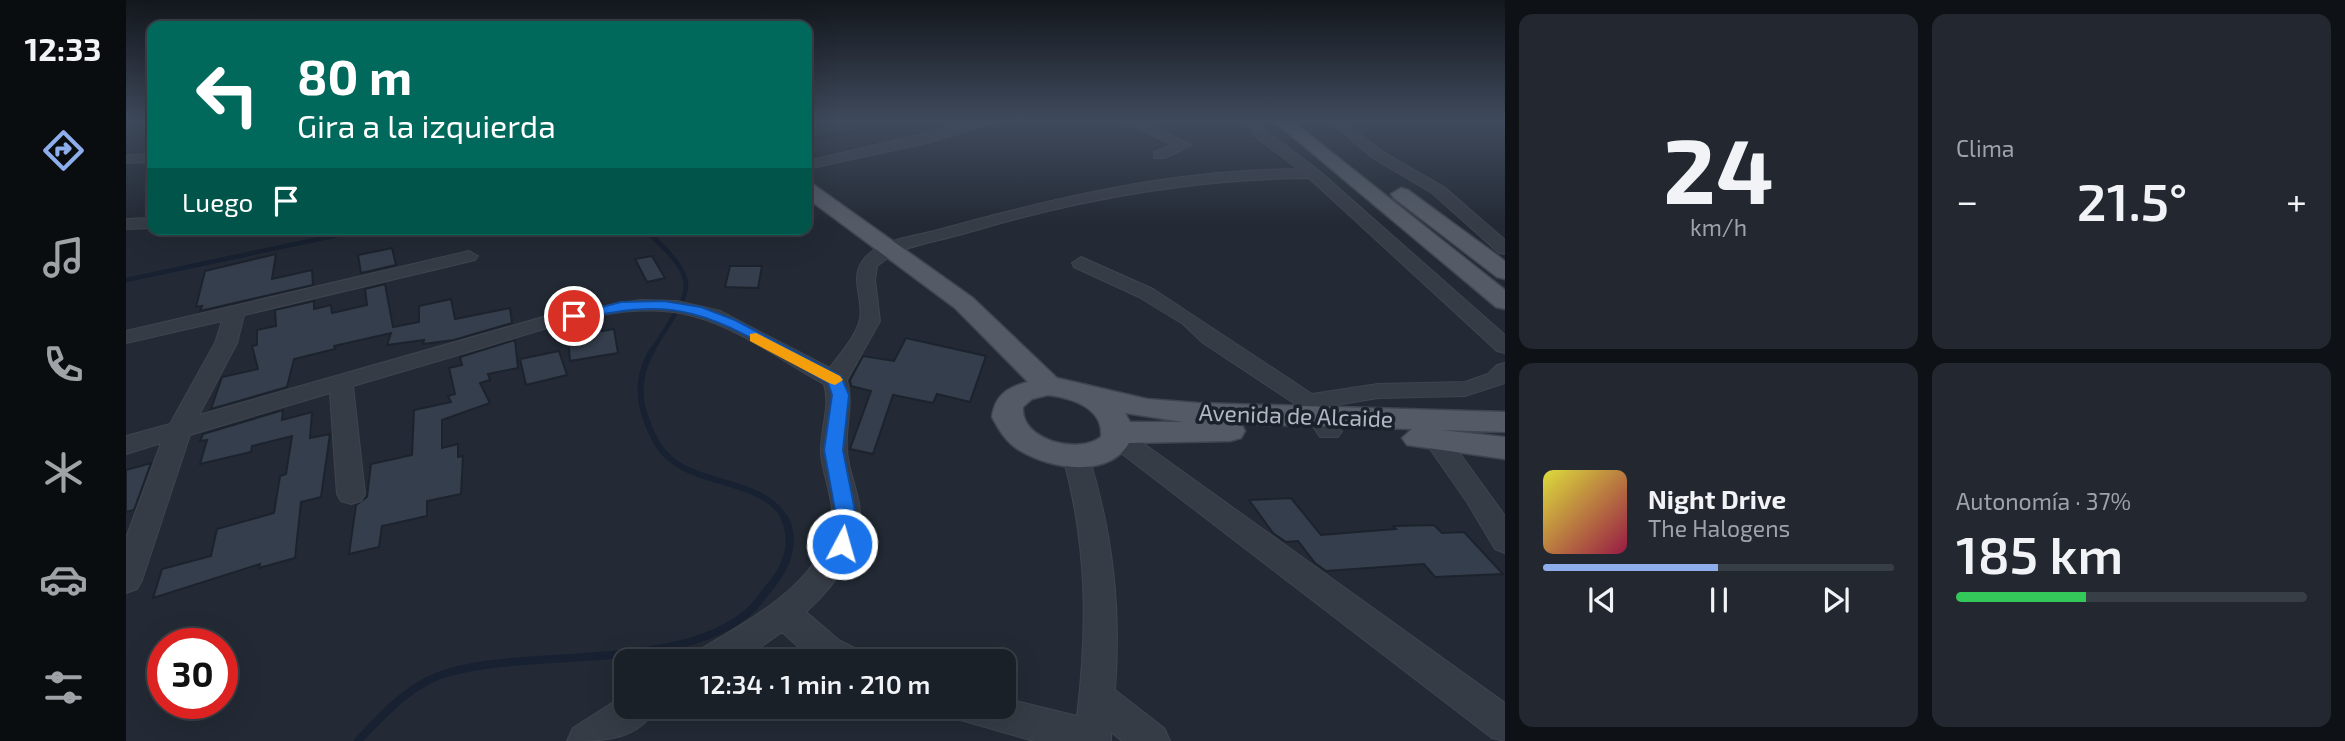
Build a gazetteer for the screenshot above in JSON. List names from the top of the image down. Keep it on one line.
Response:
{"streets":{"main road":["Avenida de Alcaide"]},"page":{"tabs":"12:33","tile":[["24","km/h"],"Clima",["Autonomía · 37%","185 km"]],"turn":["80 m","Gira a la izquierda"],"then":"Luego","heat":["−","21.5°","+"],"song":["Night Drive","The Halogens"],"limit":"30","trip":"12:34 · 1 min · 210 m"}}
